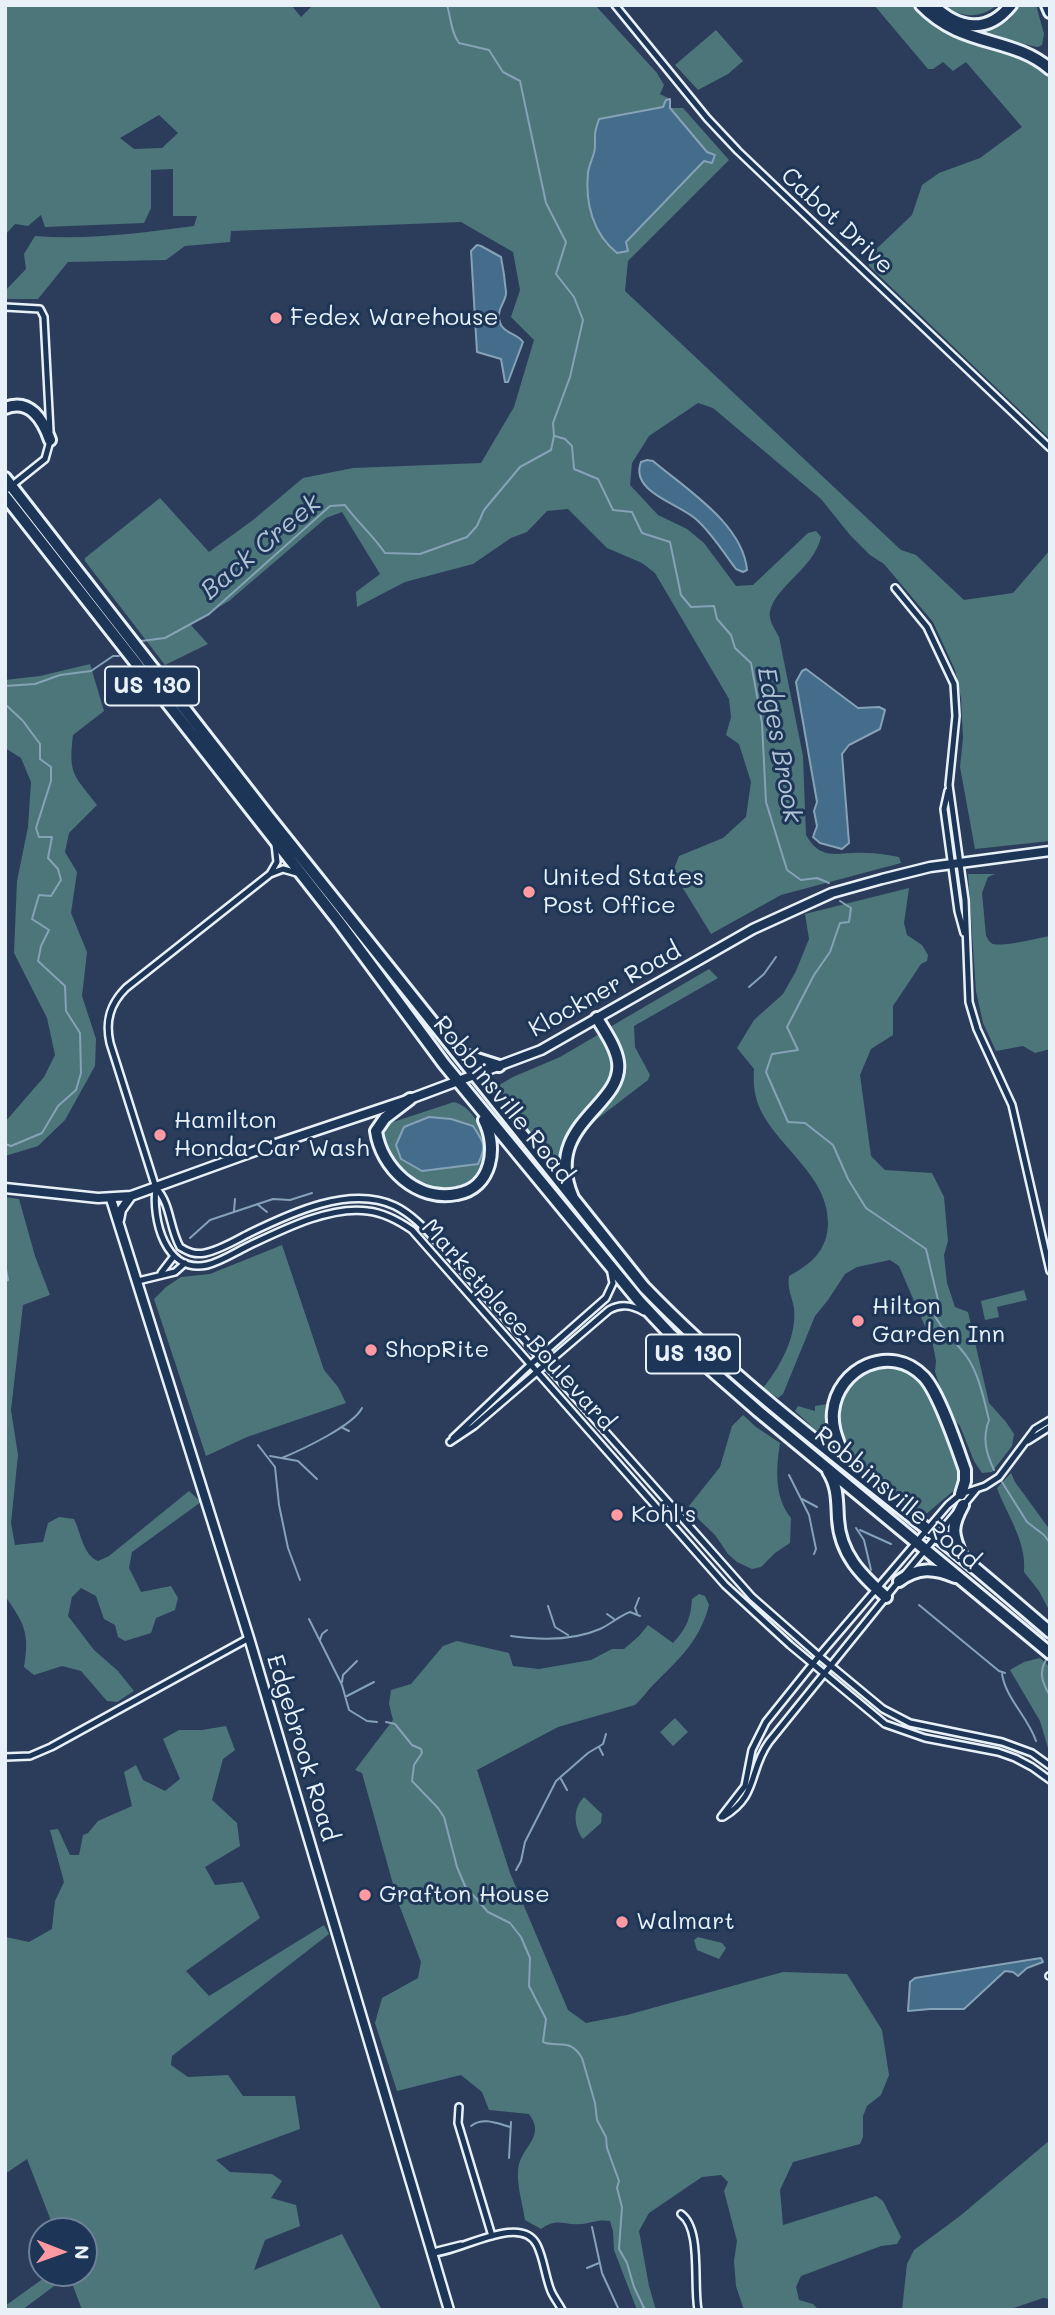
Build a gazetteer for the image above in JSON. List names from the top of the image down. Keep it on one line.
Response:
{"streets":{"highway":["US 130","Robbinsville Road"],"street":["Cabot Drive","Klockner Road","Marketplace Boulevard","Edgebrook Road"]},"crossings":[["US 130","Robbinsville Road"],["Klockner Road","Robbinsville Road"],["Marketplace Boulevard","Edgebrook Road"]],"water":["Back Creek","Edges Brook"],"places":["Fedex Warehouse","United States Post Office","Hamilton Honda Car Wash","Hilton Garden Inn","ShopRite","Kohl's","Grafton House","Walmart"],"north":"right"}
